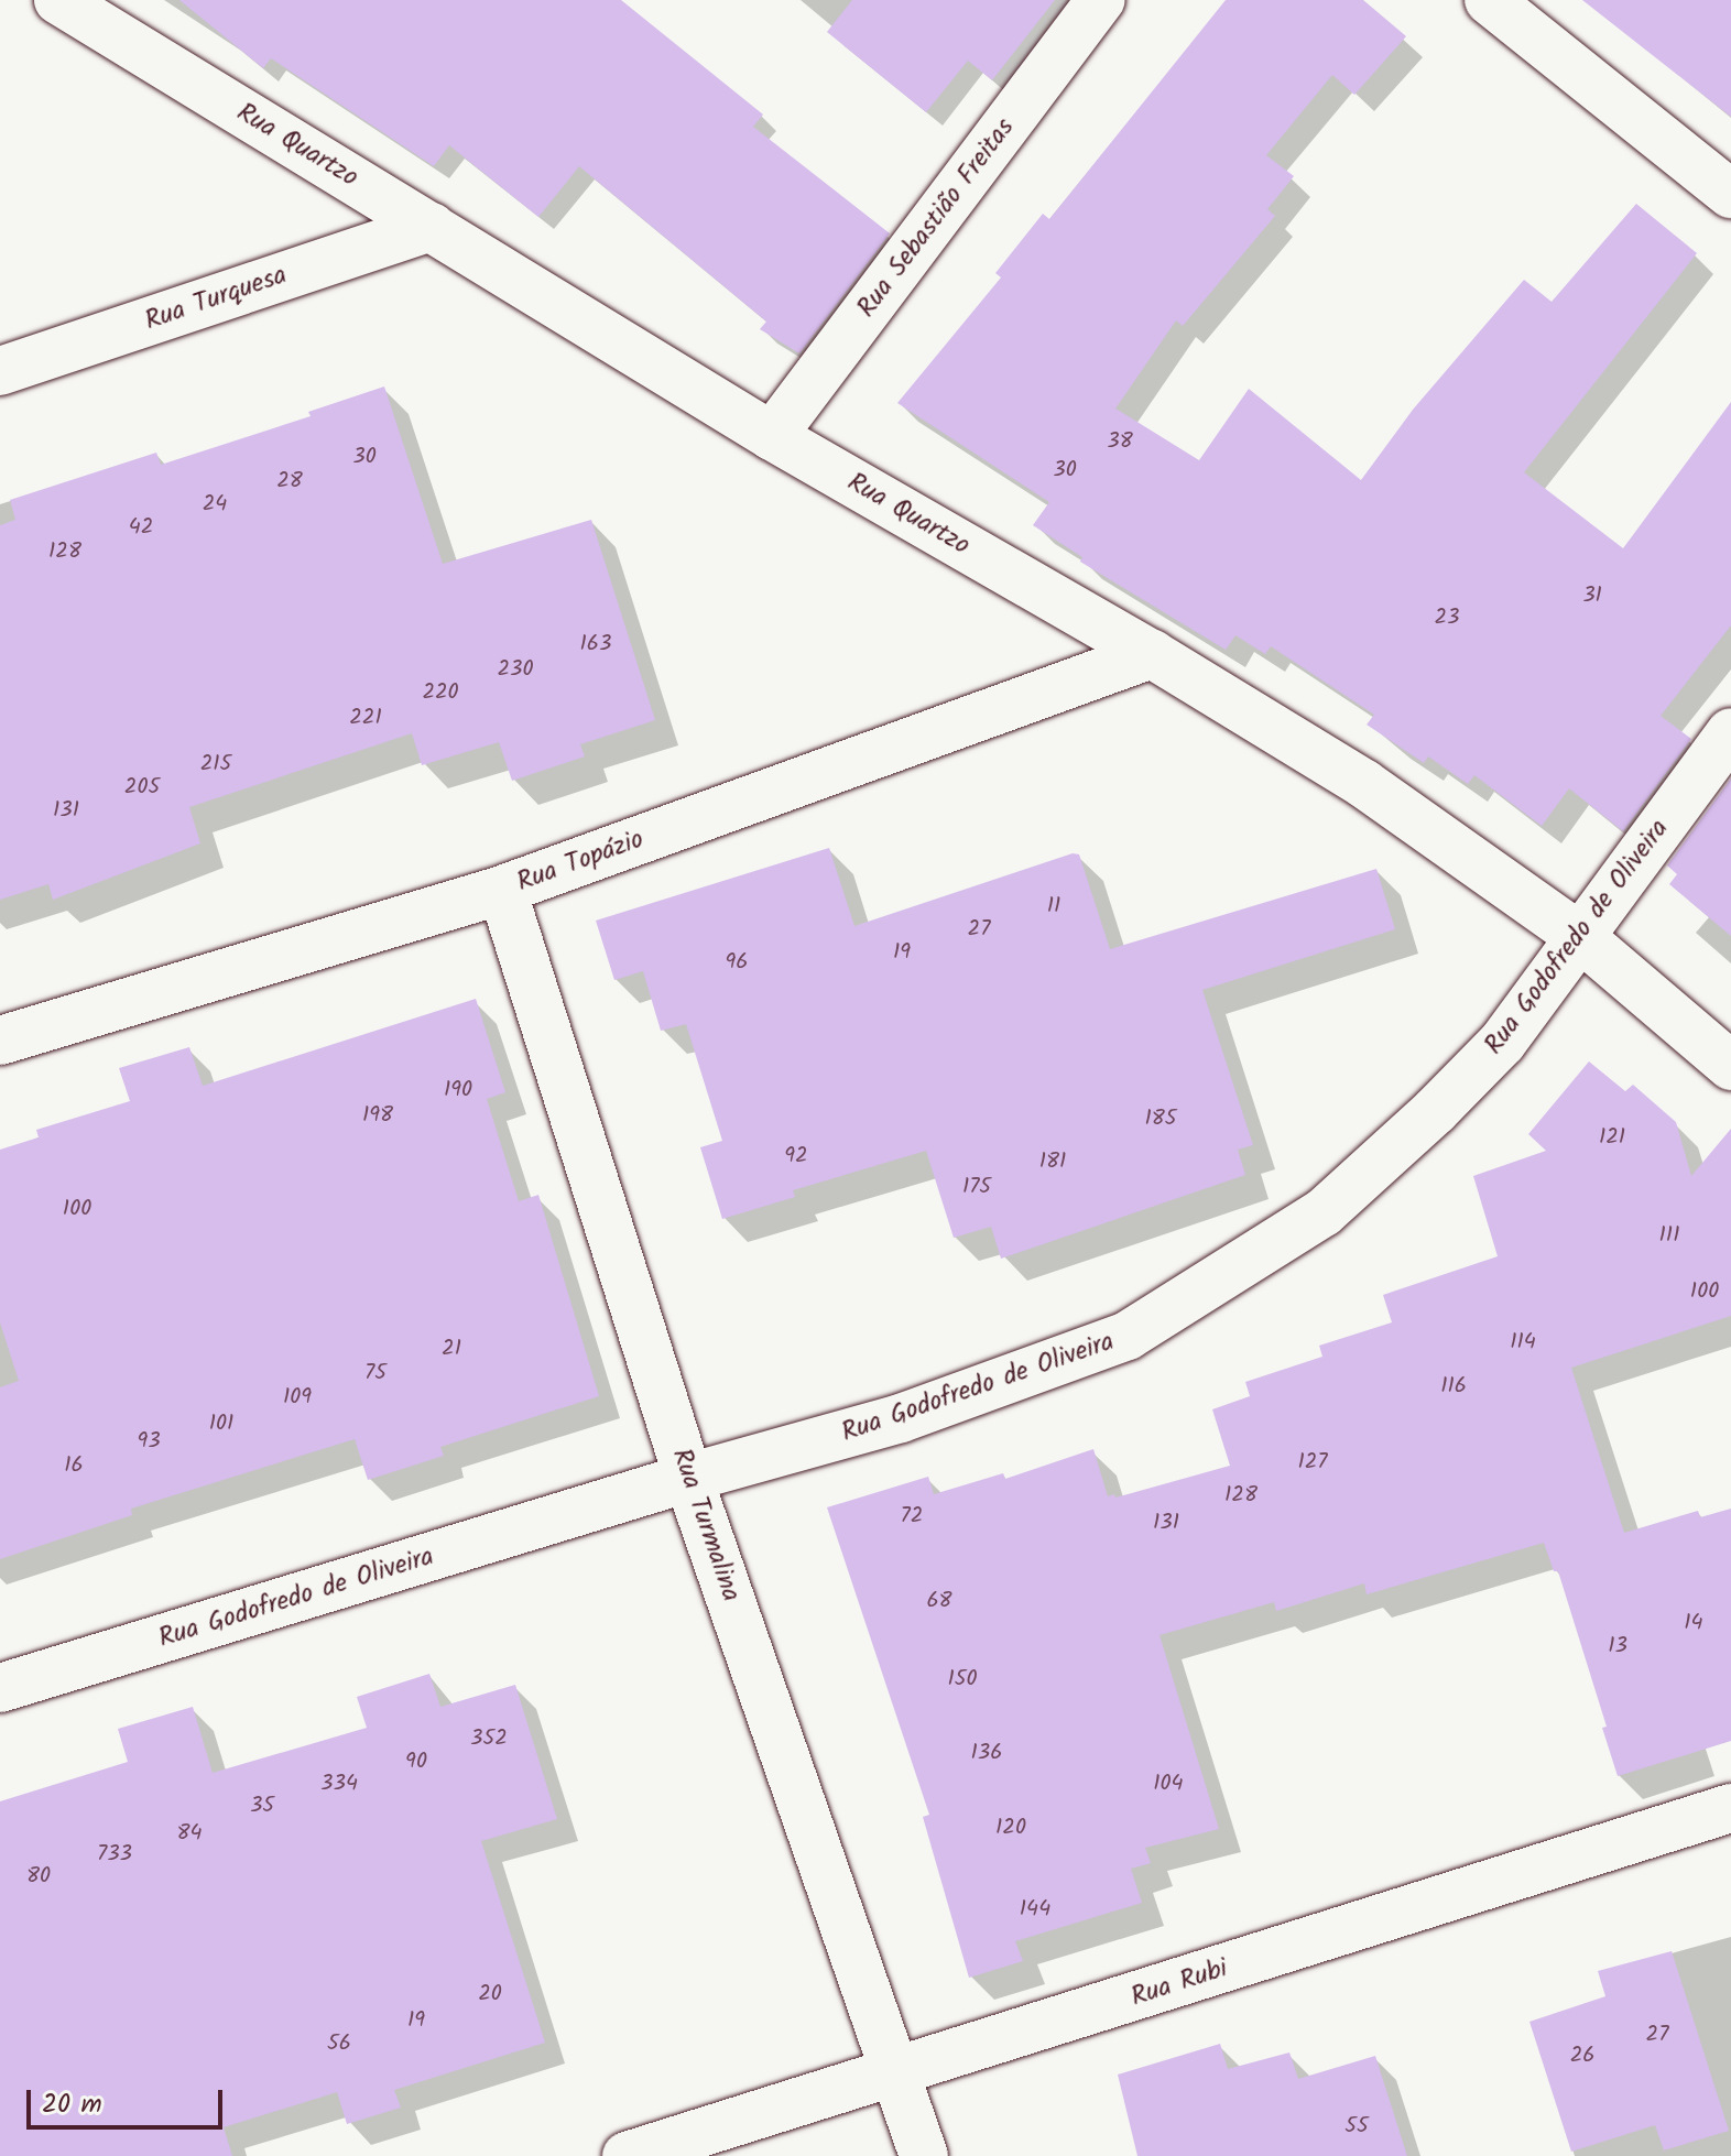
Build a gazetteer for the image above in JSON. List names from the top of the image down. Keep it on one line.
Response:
{"streets":{"street":["Rua Quartzo","Rua Sebastião Freitas","Rua Turquesa","Rua Topázio","Rua Godofredo de Oliveira","Rua Turmalina","Rua Rubi"]},"crossings":[["Rua Quartzo","Rua Sebastião Freitas"],["Rua Quartzo","Rua Turquesa"],["Rua Quartzo","Rua Topázio"],["Rua Quartzo","Rua Godofredo de Oliveira"],["Rua Topázio","Rua Turmalina"],["Rua Godofredo de Oliveira","Rua Turmalina"],["Rua Turmalina","Rua Rubi"]],"house_numbers":["38","30","30","28","24","42","128","31","23","163","230","220","221","215","205","131","11","27","19","96","190","198","185","121","92","181","175","100","111","100","114","21","75","116","109","101","93","127","16","128","72","131","68","14","13","150","352","136","90","334","104","35","120","84","733","80","144","20","19","27","56","26","55"],"scale_bar":"20 m"}
